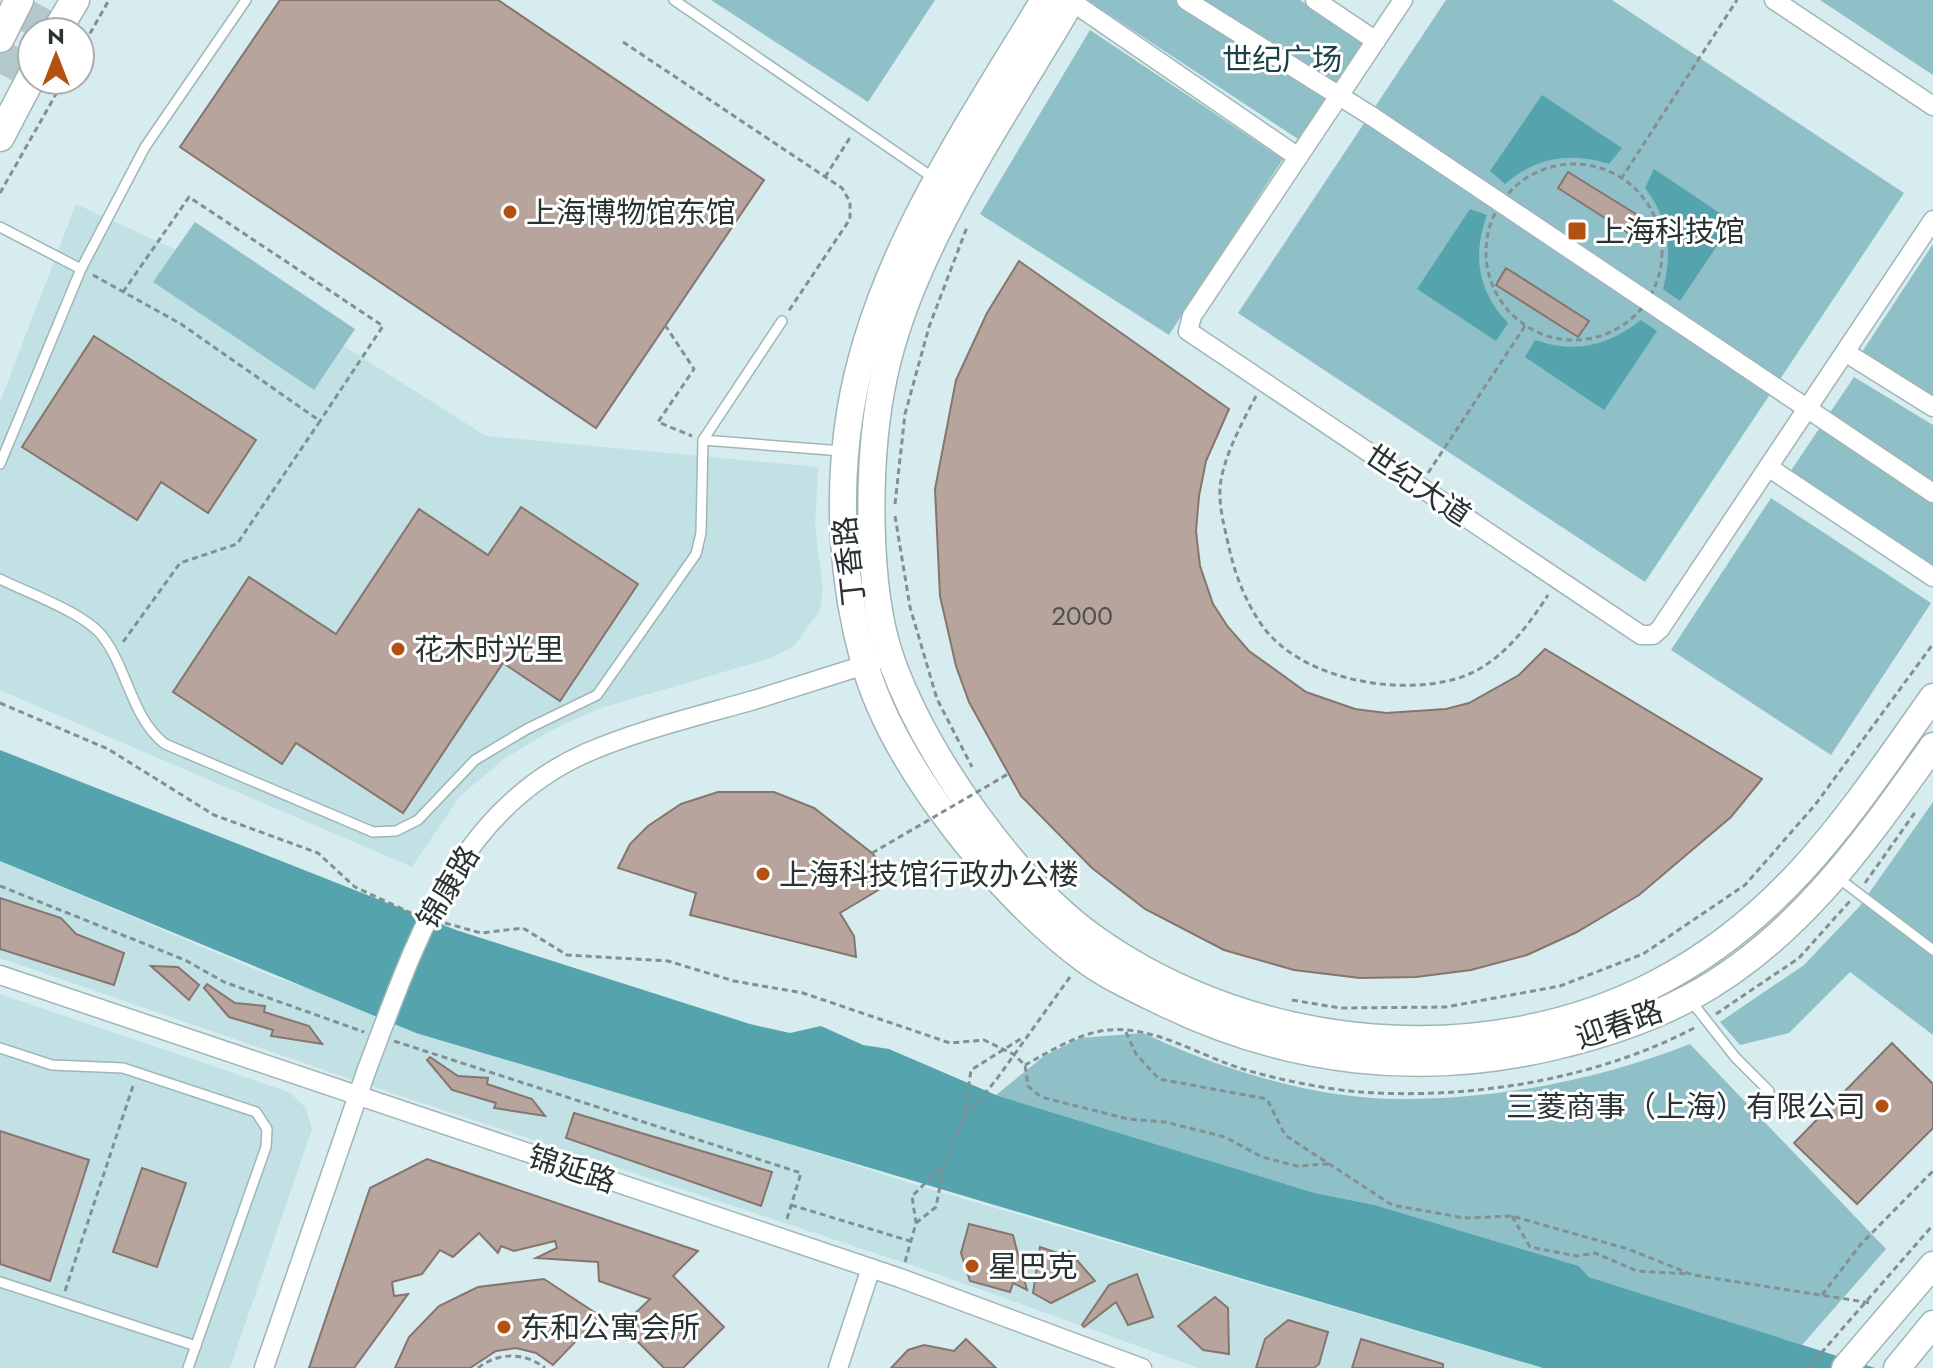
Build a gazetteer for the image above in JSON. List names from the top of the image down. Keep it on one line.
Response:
{"streets":{"street":["世纪大道","丁香路","锦康路","迎春路","锦延路"]},"crossings":[["丁香路","锦康路"],["丁香路","迎春路"],["锦康路","锦延路"]],"parks":["世纪广场"],"places":{"other":["上海博物馆东馆","花木时光里","上海科技馆行政办公楼","三菱商事（上海）有限公司","星巴克","东和公寓会所"],"transit":["上海科技馆"]},"house_numbers":["2000"],"north":"top"}
